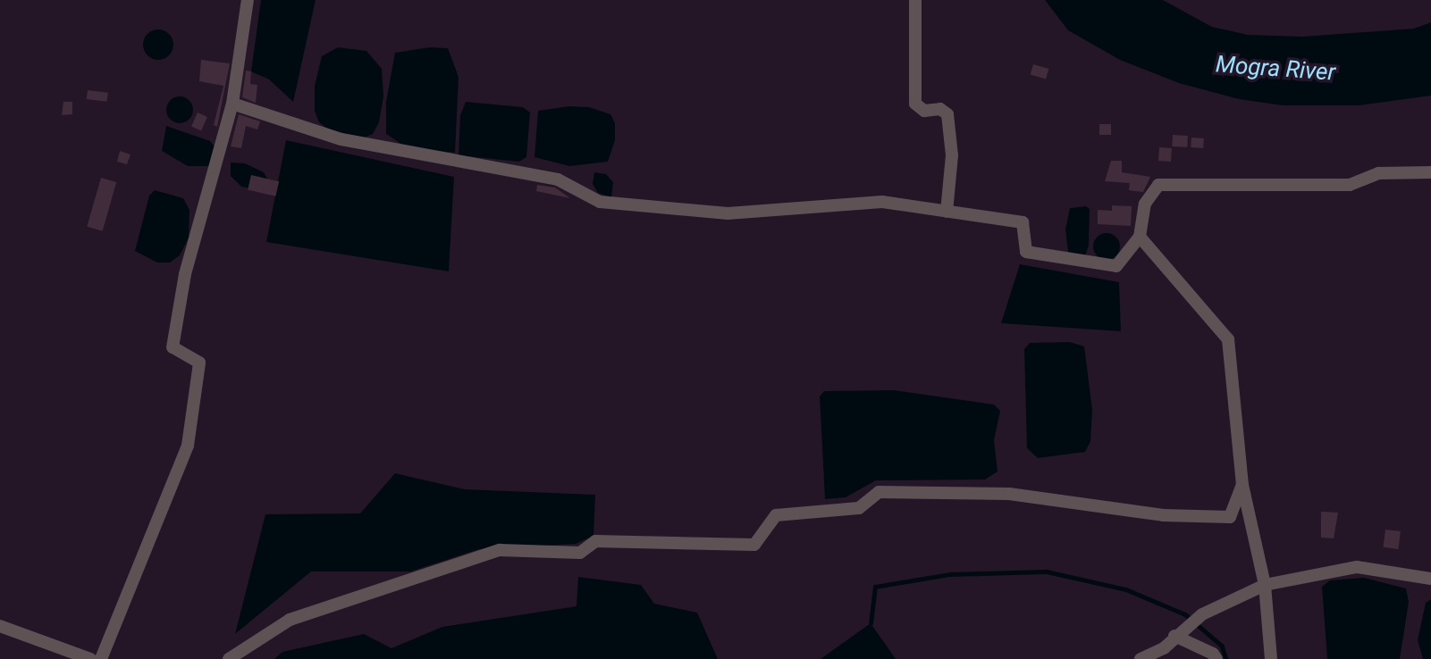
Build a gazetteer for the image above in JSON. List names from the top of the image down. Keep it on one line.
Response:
{"water":["Mogra River"]}
